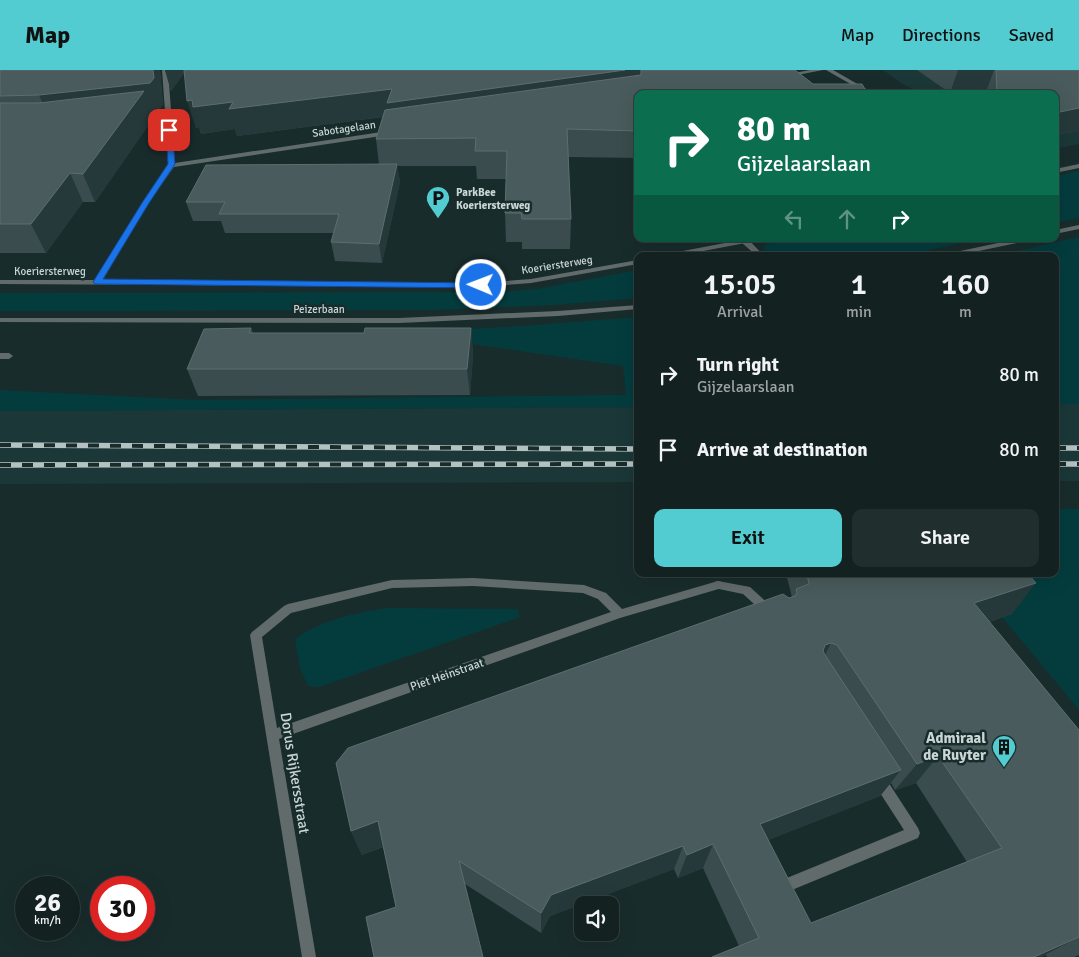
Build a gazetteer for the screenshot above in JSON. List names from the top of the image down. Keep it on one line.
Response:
{"streets":{"street":["Sabotagelaan","Koeriersterweg","Peizerbaan","Piet Heinstraat","Dorus Rijkersstraat"]},"crossings":[["Piet Heinstraat","Dorus Rijkersstraat"]],"places":{"parking":["ParkBee Koeriersterweg"],"building":["Admiraal de Ruyter"]},"page":{"header":"Map","nav":["Map","Directions","Saved"],"turn":["80 m","Gijzelaarslaan"],"eta":["15:05","Arrival","1","min","160","m"],"list":[{"name":"Turn right","note":"Gijzelaarslaan","value":"80 m"},{"name":"Arrive at destination","value":"80 m"}],"buttons":["Exit","Share"],"speed":"26 km/h","limit":"30"}}
